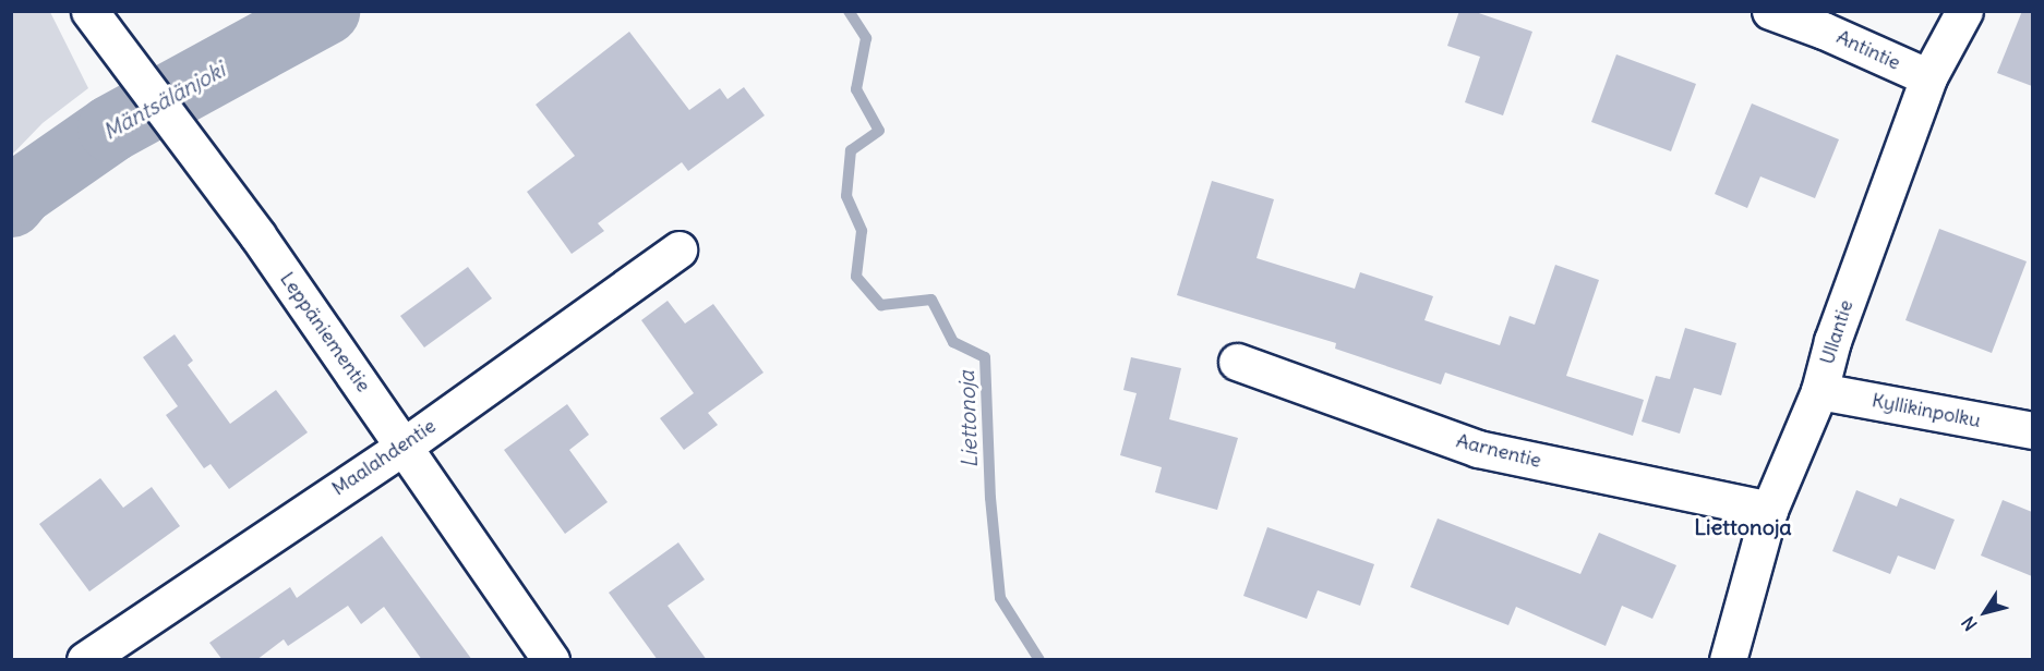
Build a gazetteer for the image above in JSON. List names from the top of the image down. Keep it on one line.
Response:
{"streets":{"street":["Antintie","Leppäniementie","Ullantie","Kyllikinpolku","Aarnentie","Maalahdentie"]},"crossings":[["Antintie","Ullantie"],["Leppäniementie","Maalahdentie"],["Ullantie","Kyllikinpolku"],["Ullantie","Aarnentie"]],"districts":["Liettonoja"],"water":["Mäntsälänjoki","Liettonoja"],"north":"bottom left"}
